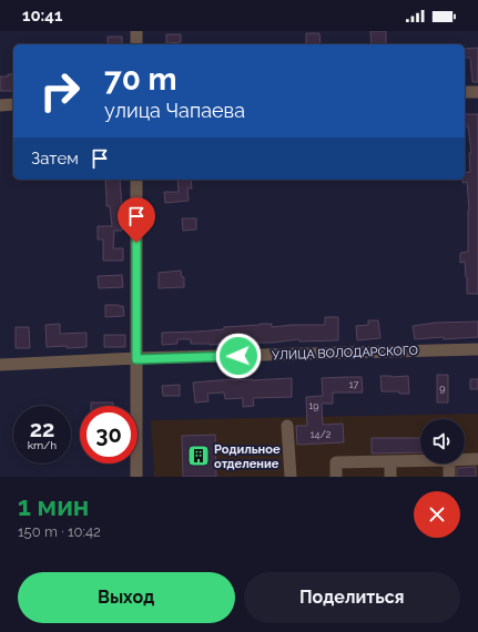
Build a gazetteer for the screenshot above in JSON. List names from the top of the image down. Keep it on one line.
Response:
{"streets":{"street":["УЛИЦА ВОЛОДАРСКОГО"]},"places":{"building":["Родильное отделение"]},"house_numbers":["17","9","19","14/2"],"page":{"status":"10:41","turn":["70 m","улица Чапаева"],"then":"Затем","speed":"22 km/h","limit":"30","heading":["1 мин","150 m · 10:42"],"buttons":["Выход","Поделиться"]}}
